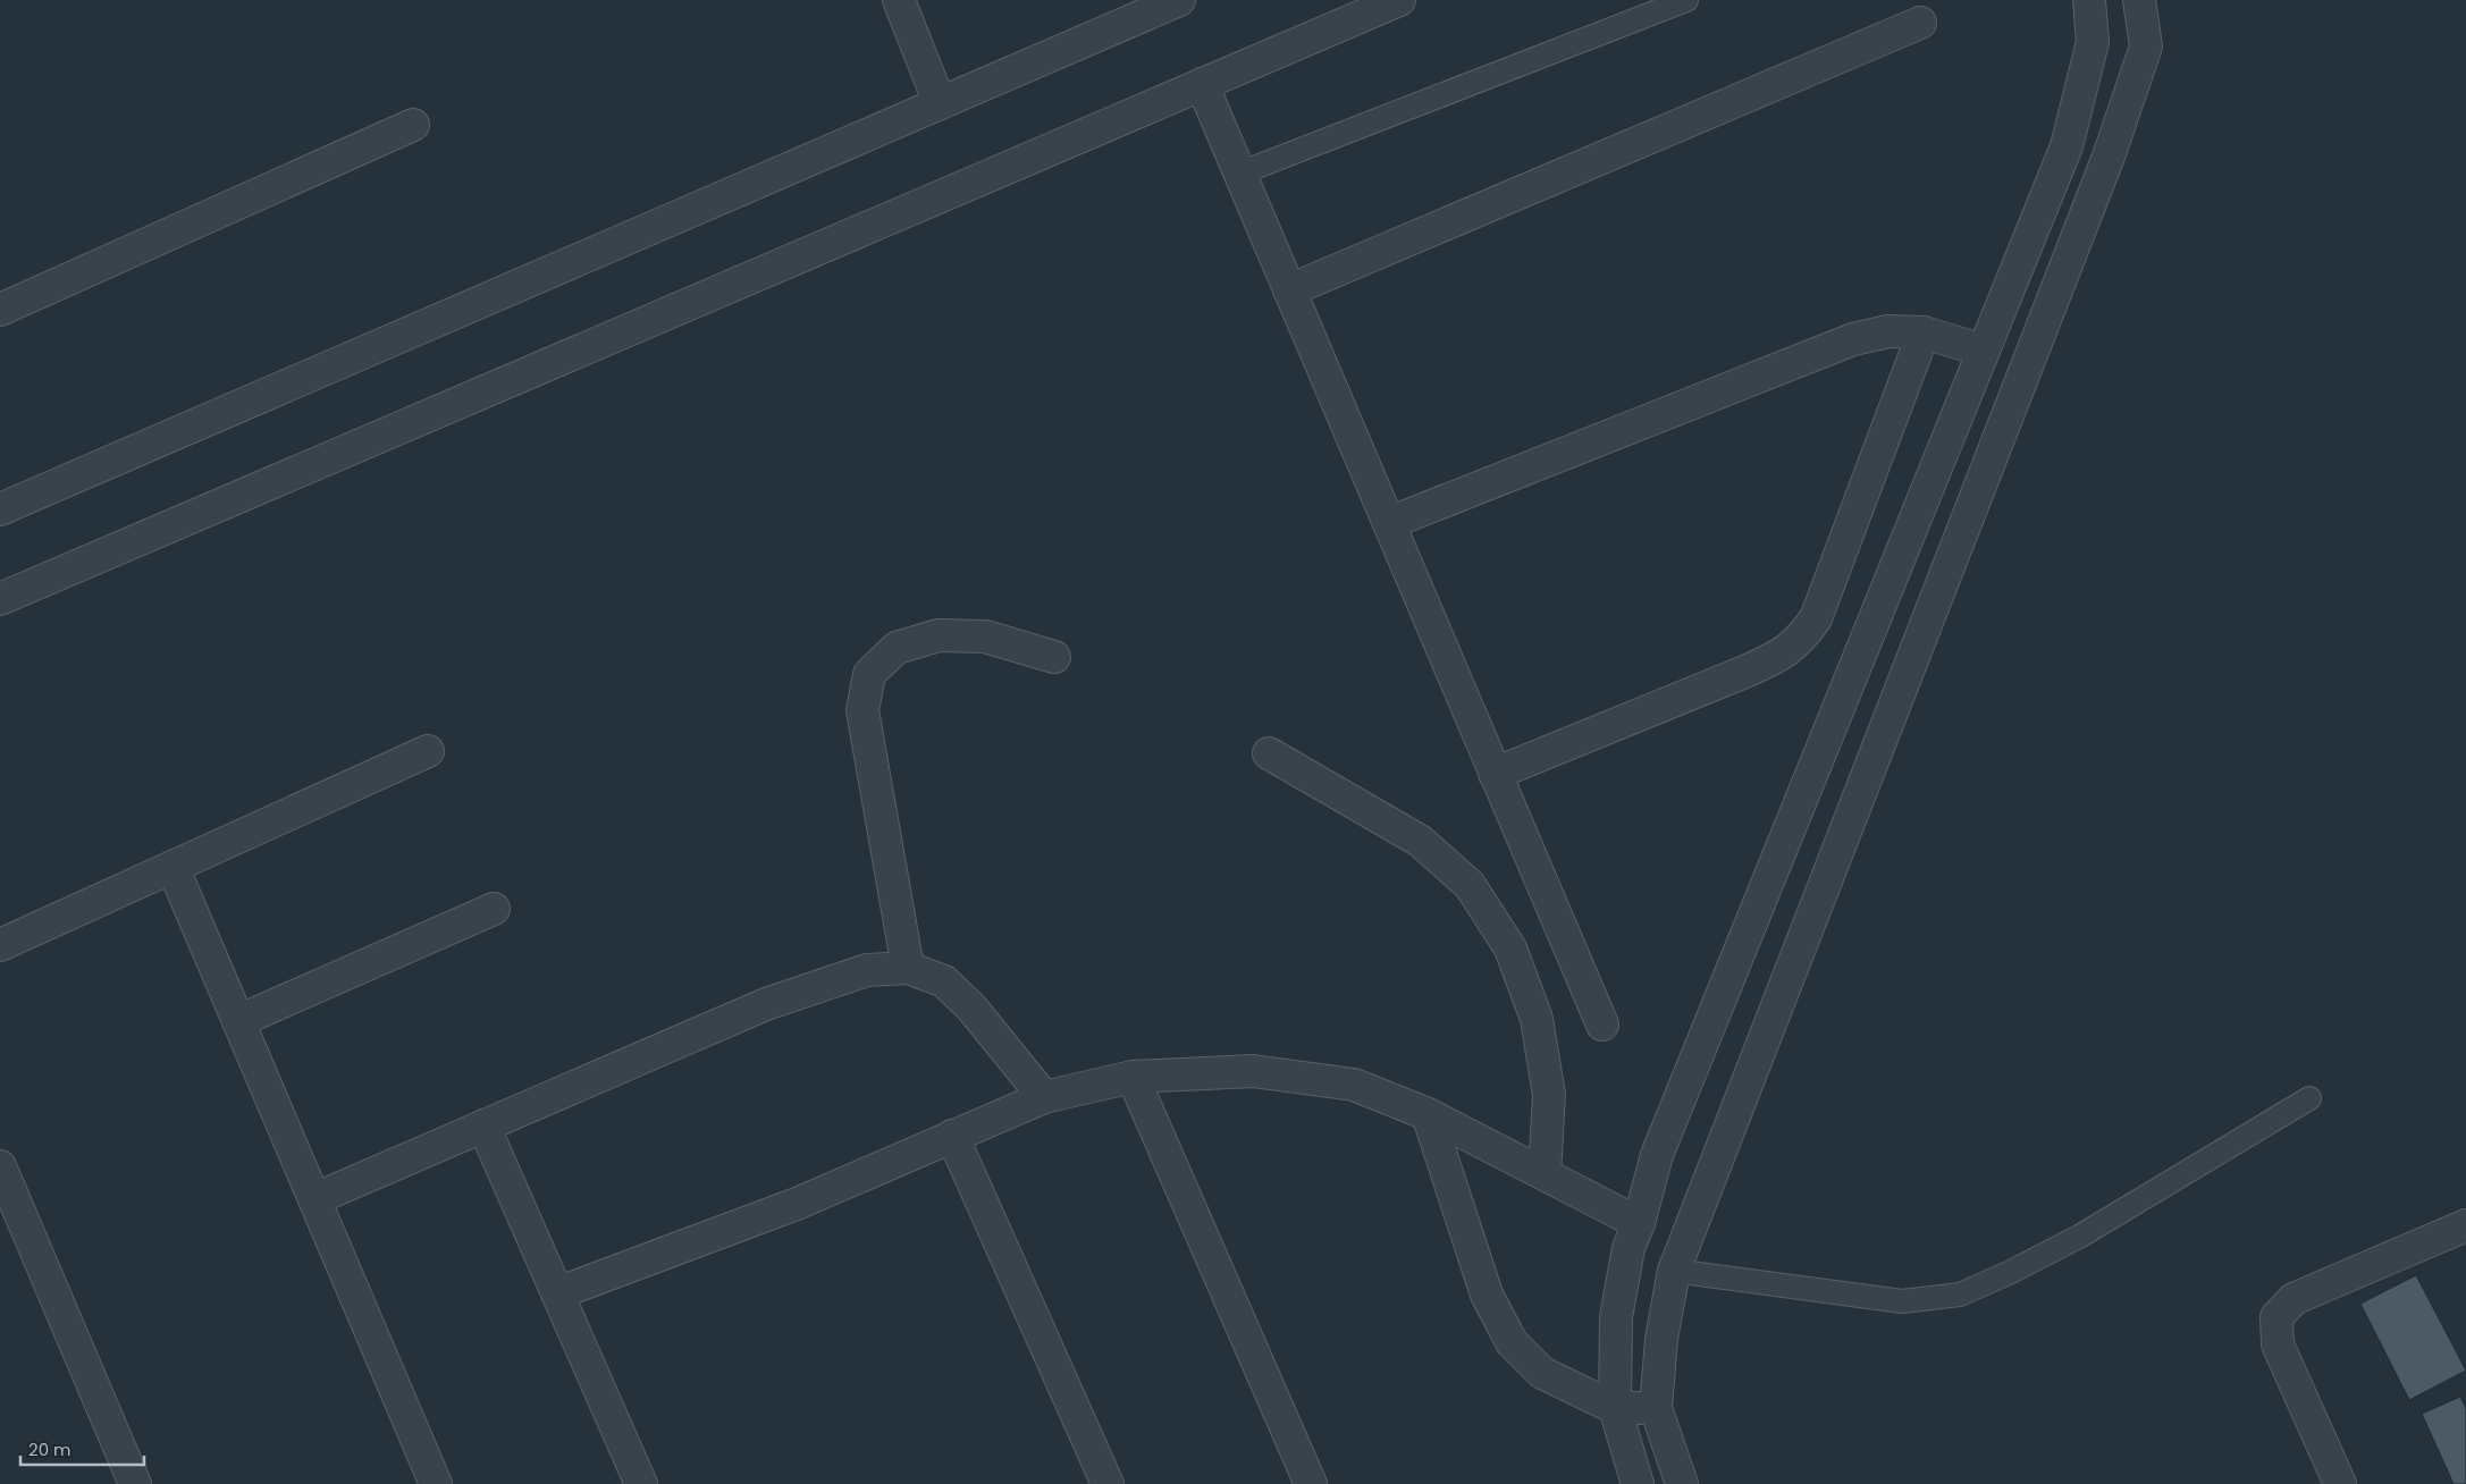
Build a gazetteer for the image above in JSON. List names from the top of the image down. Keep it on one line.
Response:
{"scale_bar":"20 m"}
